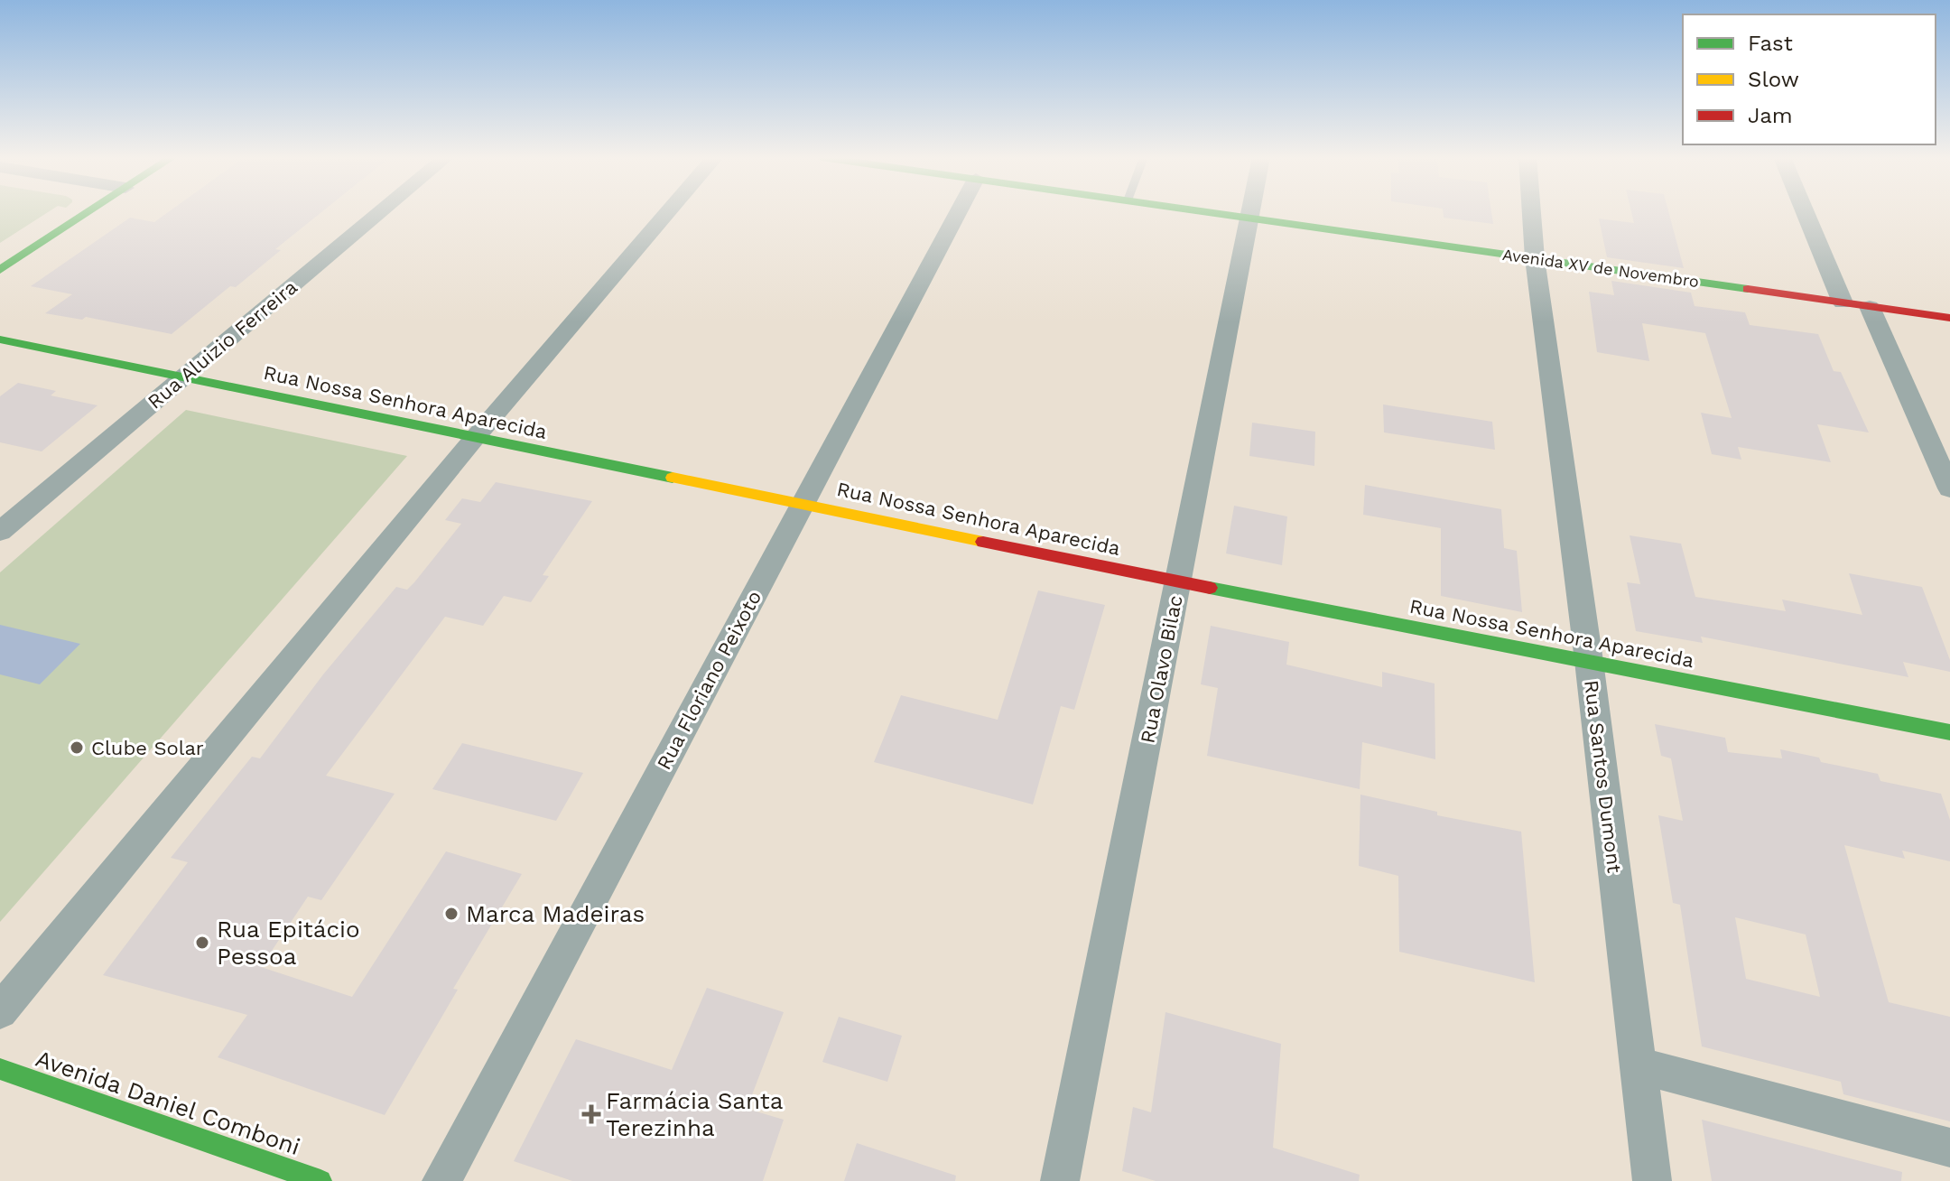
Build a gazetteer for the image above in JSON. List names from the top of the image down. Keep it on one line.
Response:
{"streets":{"street":["Avenida XV de Novembro","Rua Aluizio Ferreira","Rua Nossa Senhora Aparecida","Rua Olavo Bilac","Rua Floriano Peixoto","Rua Santos Dumont","Avenida Daniel Comboni"]},"crossings":[["Avenida XV de Novembro","Rua Olavo Bilac"],["Avenida XV de Novembro","Rua Santos Dumont"],["Rua Aluizio Ferreira","Rua Nossa Senhora Aparecida"],["Rua Nossa Senhora Aparecida","Rua Olavo Bilac"],["Rua Nossa Senhora Aparecida","Rua Floriano Peixoto"],["Rua Nossa Senhora Aparecida","Rua Santos Dumont"]],"places":{"other":["Clube Solar","Marca Madeiras","Rua Epitácio Pessoa"],"health":["Farmácia Santa Terezinha"]},"legend":["Fast","Slow","Jam"]}
